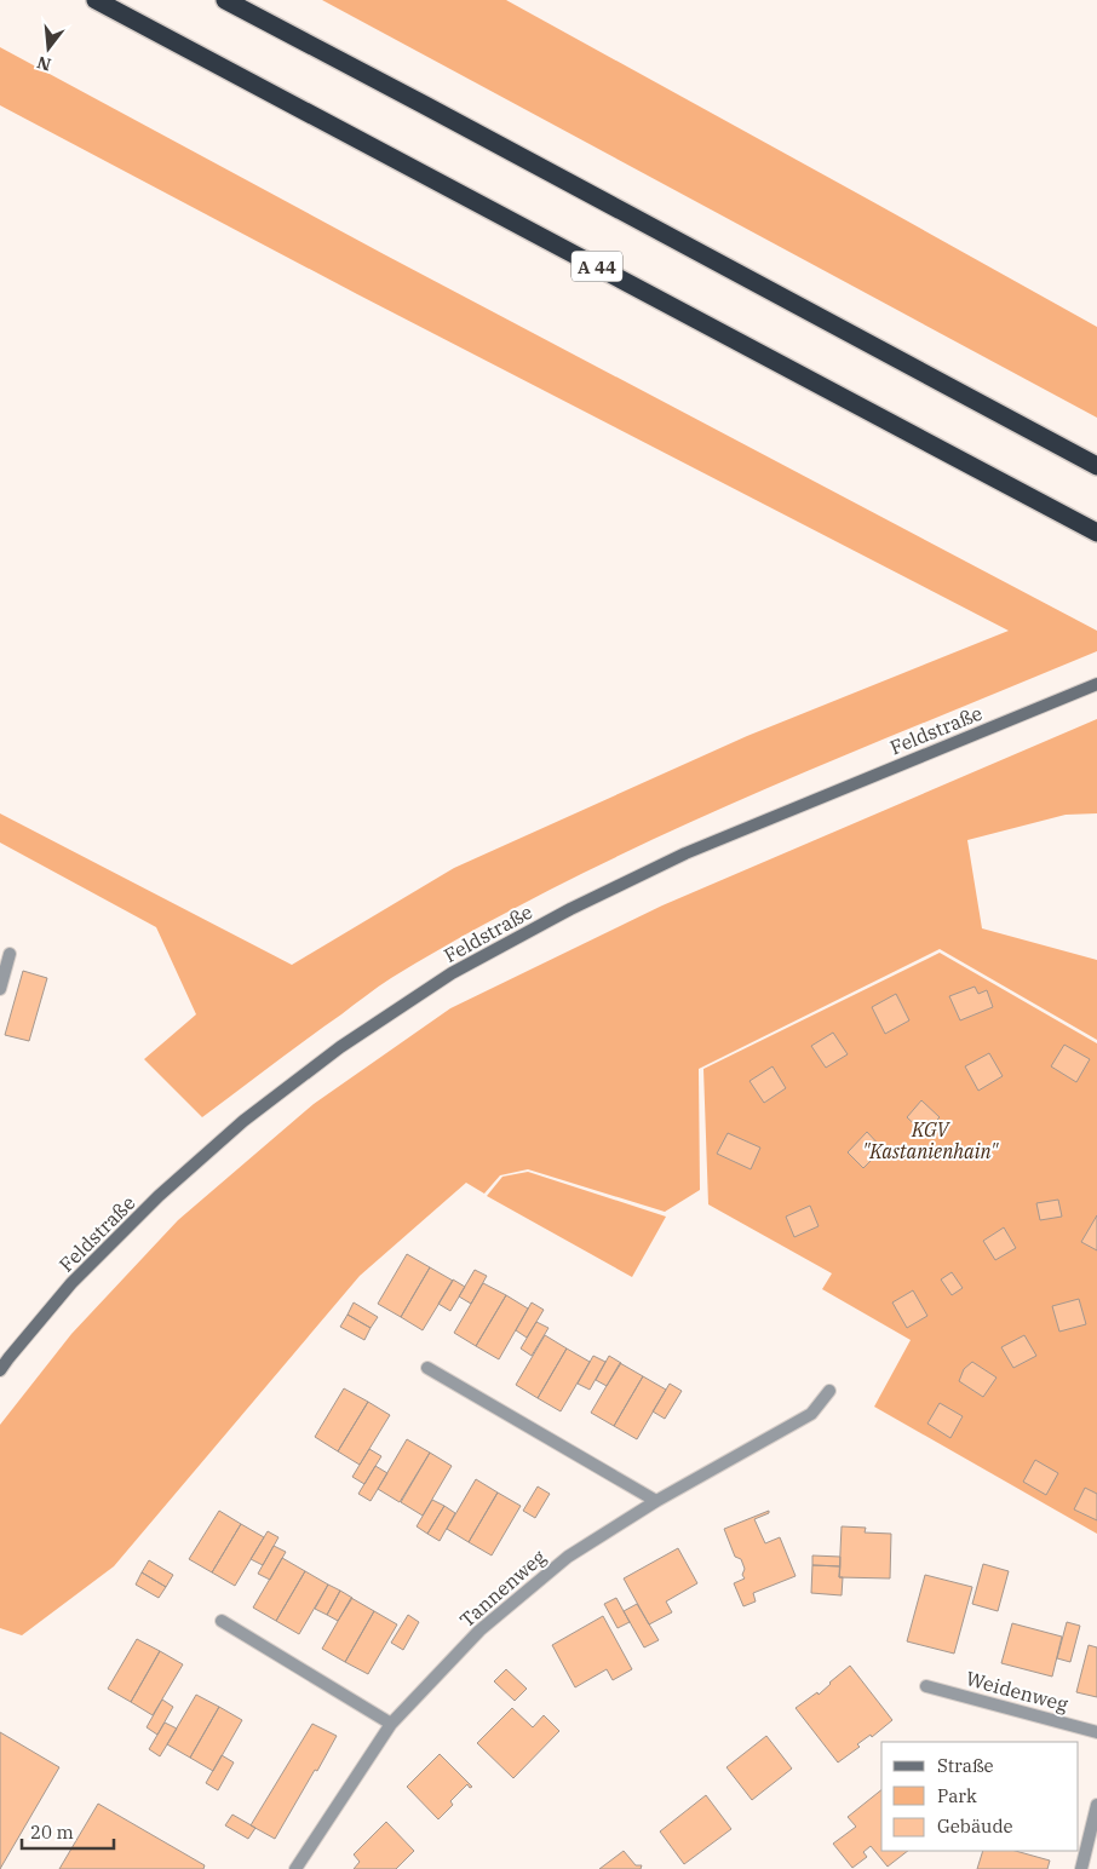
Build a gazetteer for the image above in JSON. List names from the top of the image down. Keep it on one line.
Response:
{"streets":{"highway":["A 44"],"main road":["Feldstraße"],"street":["Tannenweg","Weidenweg"]},"parks":["KGV \"Kastanienhain\""],"legend":["Straße","Park","Gebäude"],"scale_bar":"20 m","north":"bottom"}
